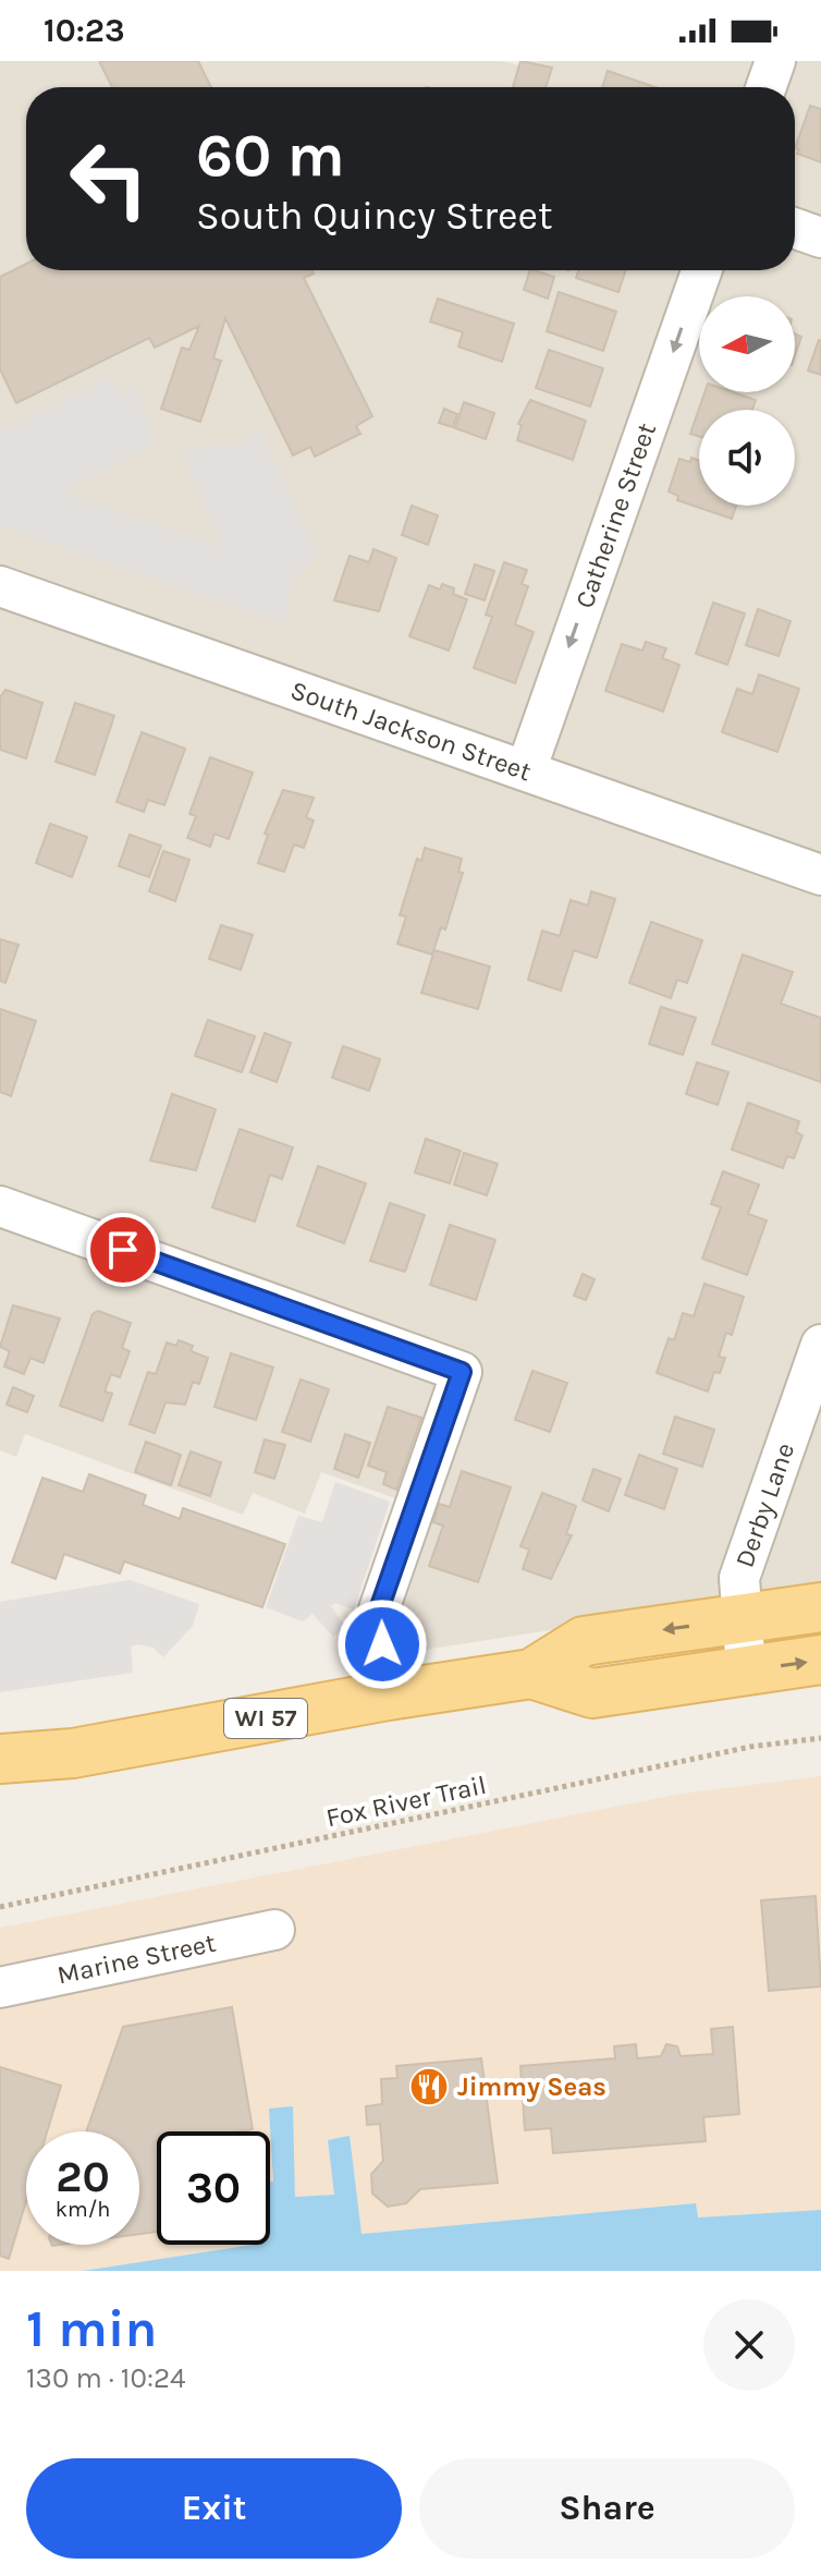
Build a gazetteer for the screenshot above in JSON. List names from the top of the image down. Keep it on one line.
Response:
{"streets":{"main road":["WI 57"],"street":["Catherine Street","South Jackson Street","Derby Lane","Marine Street"],"path":["Fox River Trail"]},"crossings":[["Catherine Street","South Jackson Street"],["Derby Lane","WI 57"]],"one_way":["Catherine Street"],"places":{"restaurant":["Jimmy Seas"]},"north":"left","page":{"status":"10:23","turn":["60 m","South Quincy Street"],"speed":"20 km/h","limit":"30","heading":["1 min","130 m · 10:24"],"buttons":["Exit","Share"]}}
